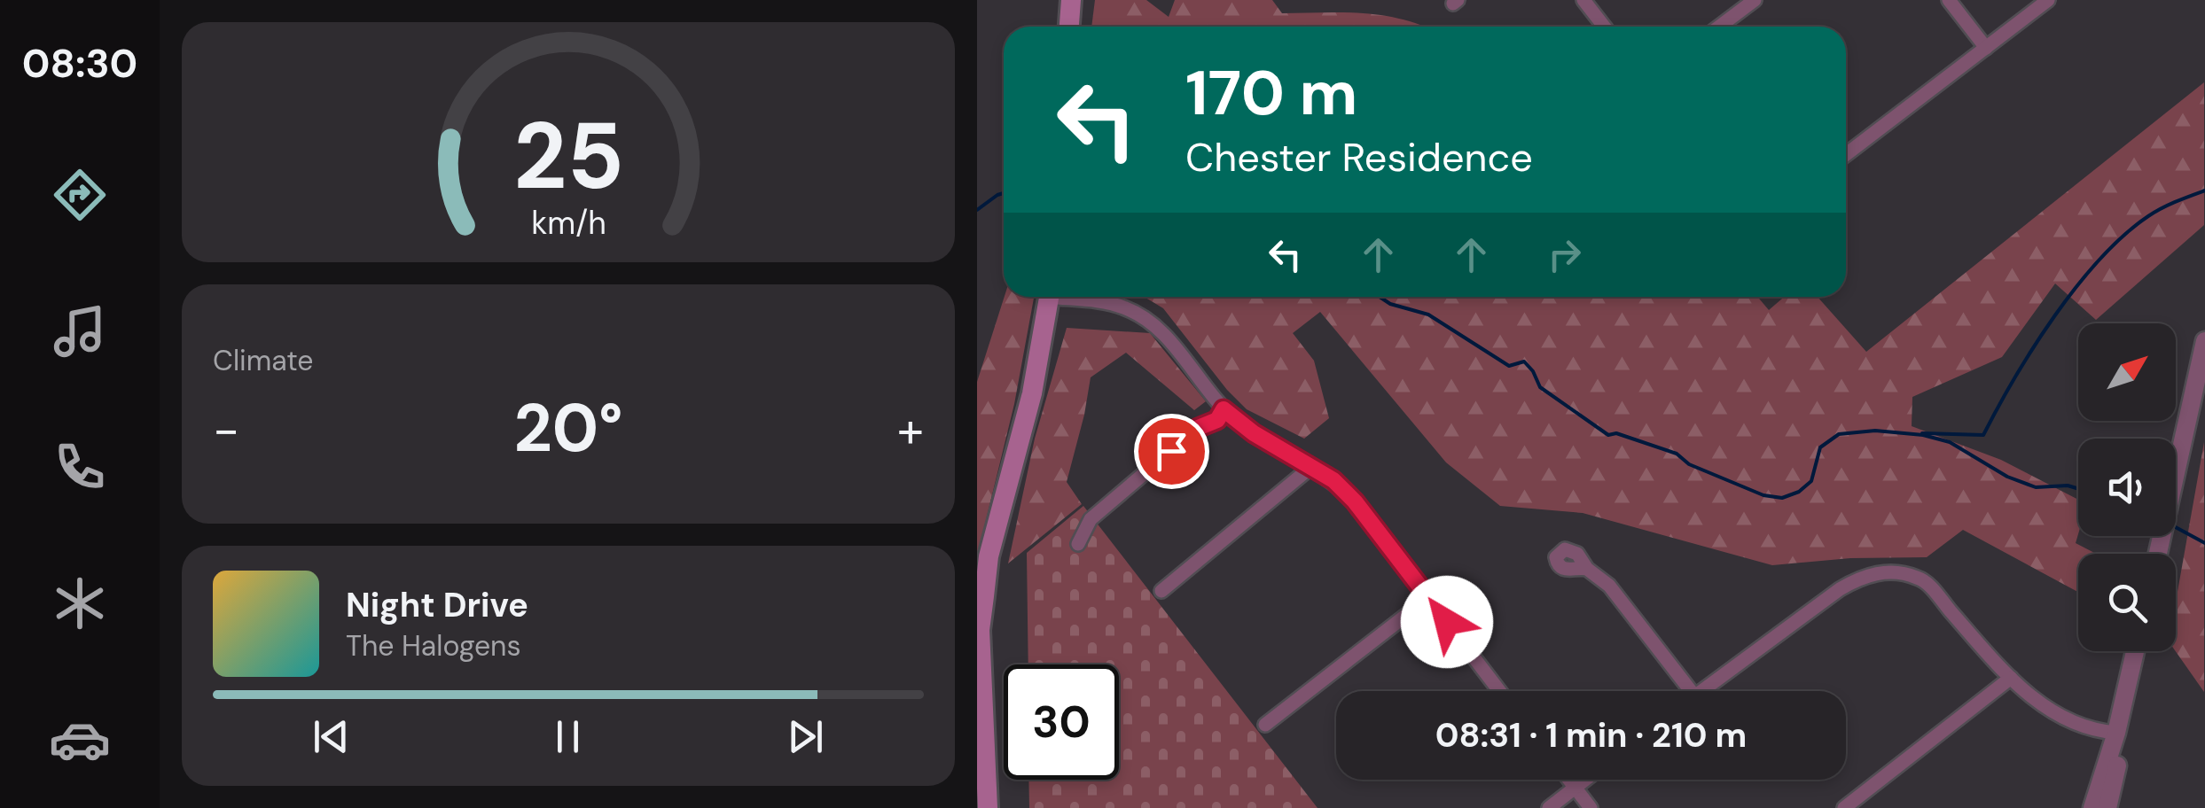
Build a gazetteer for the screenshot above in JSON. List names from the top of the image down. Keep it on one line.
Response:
{"north":"top right","page":{"tabs":"08:30","turn":["170 m","Chester Residence"],"tile":"Climate","heat":["−","20°","+"],"song":["Night Drive","The Halogens"],"limit":"30","trip":"08:31 · 1 min · 210 m","gauge":["25","km/h"]}}
